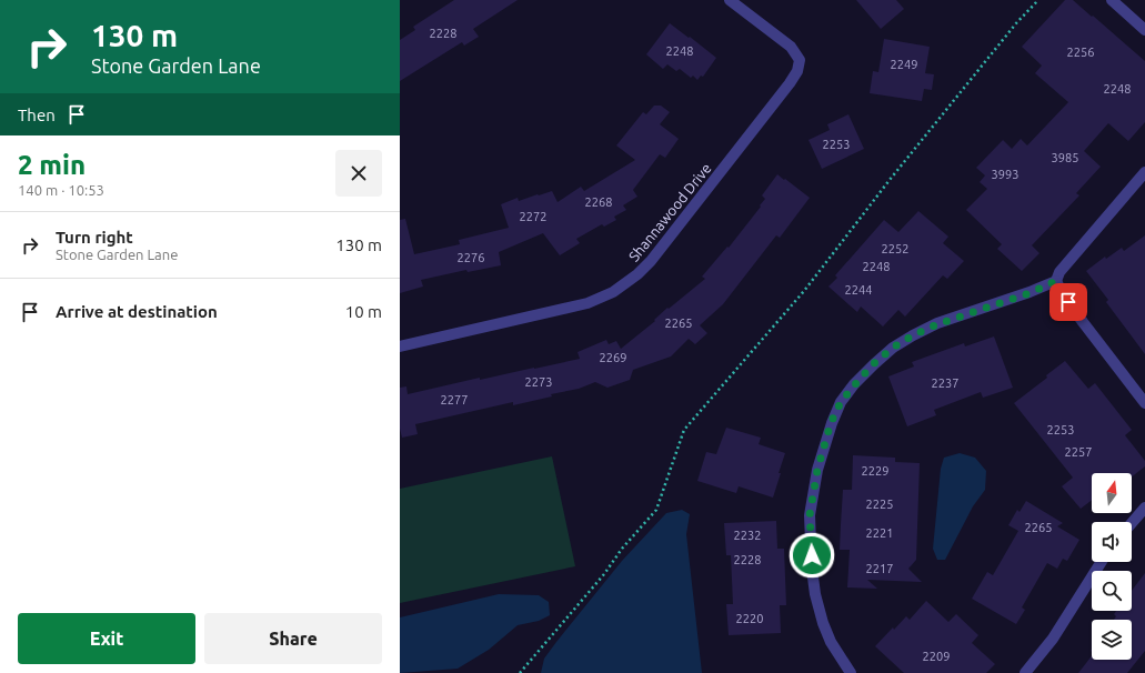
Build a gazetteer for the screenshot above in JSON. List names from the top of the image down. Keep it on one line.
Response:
{"streets":{"street":["Shannawood Drive"]},"house_numbers":["2228","2248","2256","2249","2248","2253","3985","3993","2268","2272","2252","2276","2248","2244","2265","2269","2273","2237","2277","2253","2257","2229","2225","2265","2221","2232","2228","2217","2220","2209"],"north":"top","page":{"turn":["130 m","Stone Garden Lane"],"then":"Then","heading":["2 min","140 m · 10:53"],"list":[{"name":"Turn right","note":"Stone Garden Lane","value":"130 m"},{"name":"Arrive at destination","value":"10 m"}],"buttons":["Exit","Share"]}}
